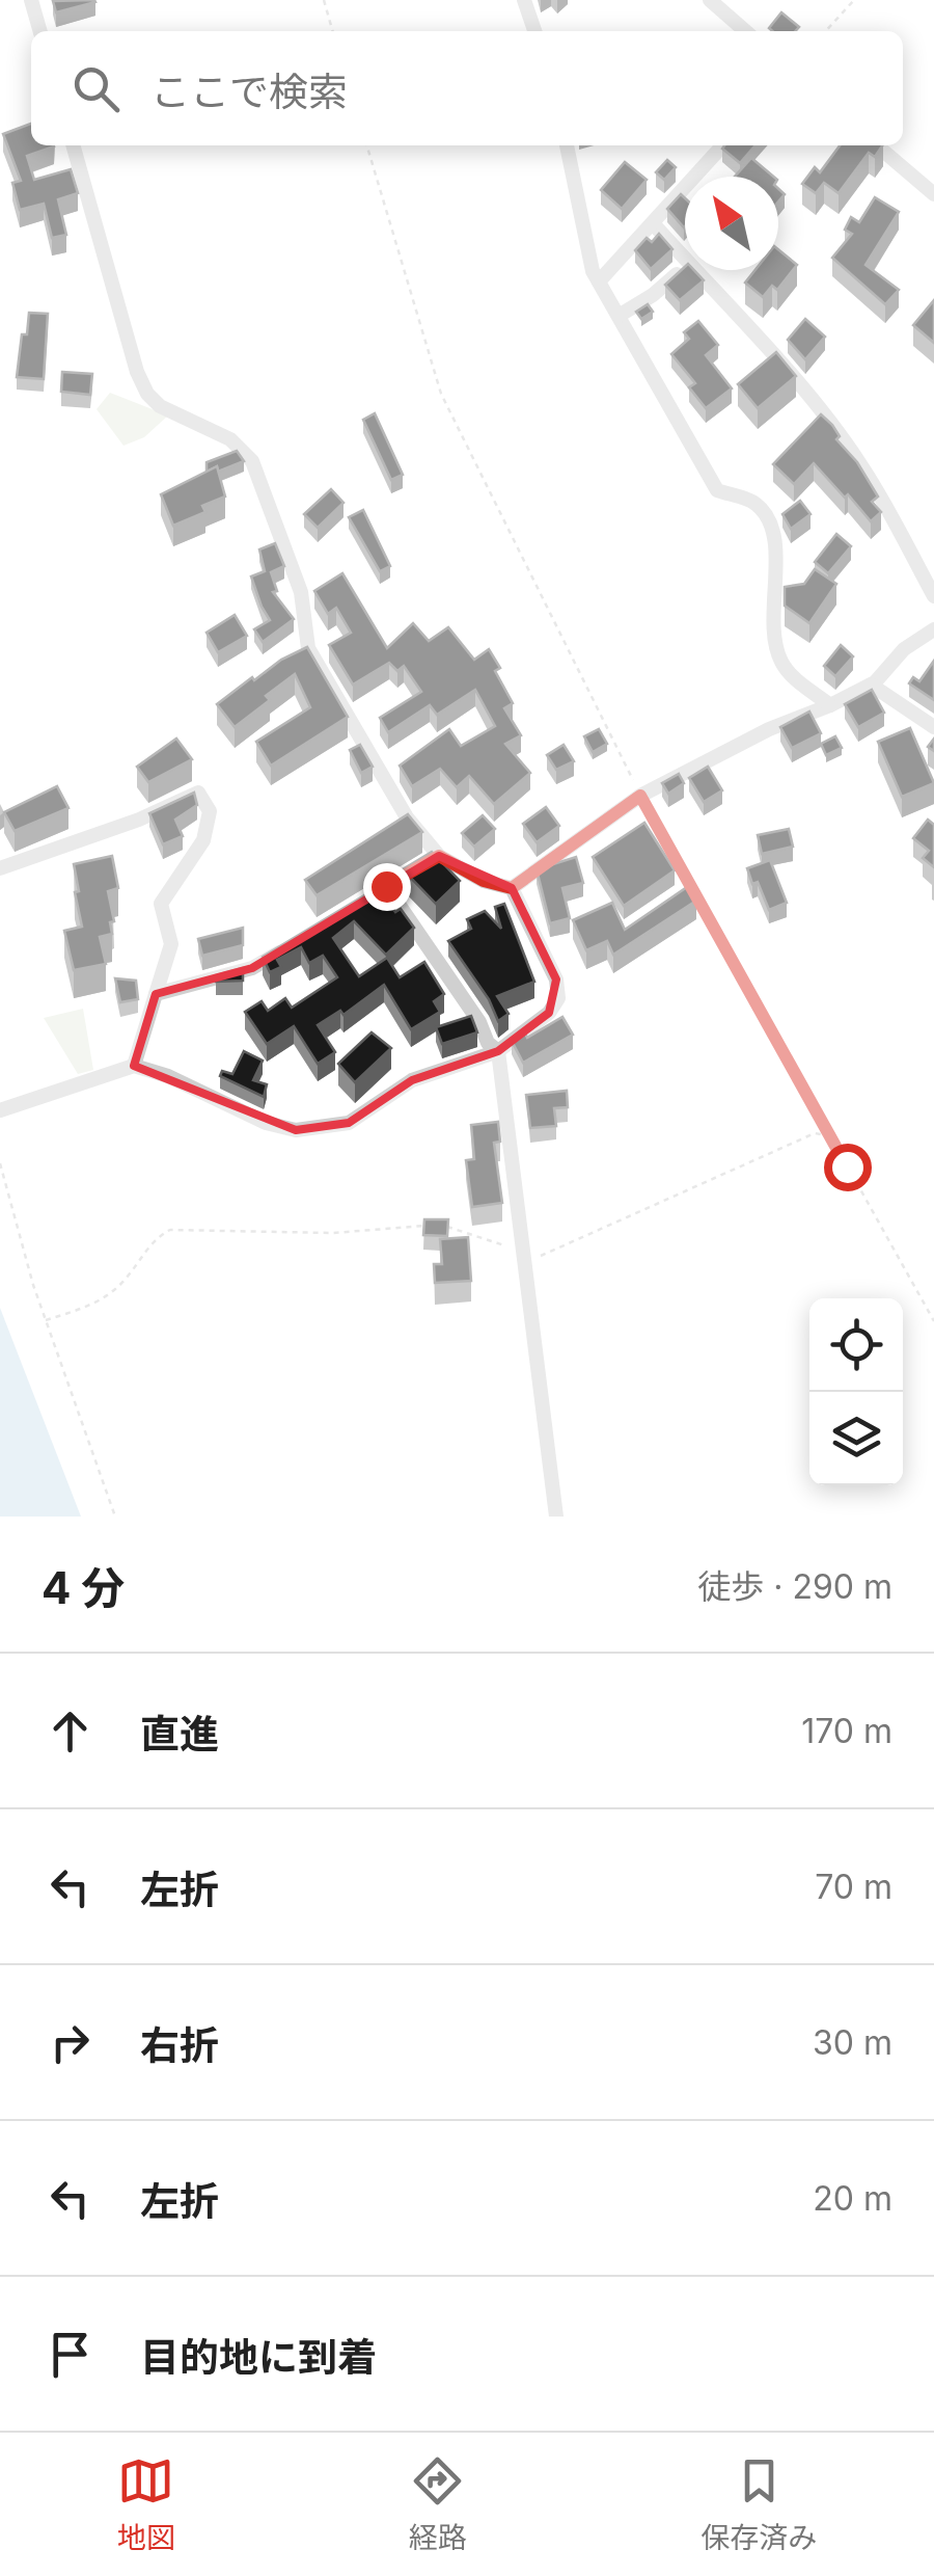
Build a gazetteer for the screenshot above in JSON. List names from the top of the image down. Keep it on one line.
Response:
{"north":"top left","page":{"search":"ここで検索","heading":["4 分","徒歩 · 290 m"],"list":[["直進","170 m"],["左折","70 m"],["右折","30 m"],["左折","20 m"],"目的地に到着"],"nav":["地図","経路","保存済み"]}}
